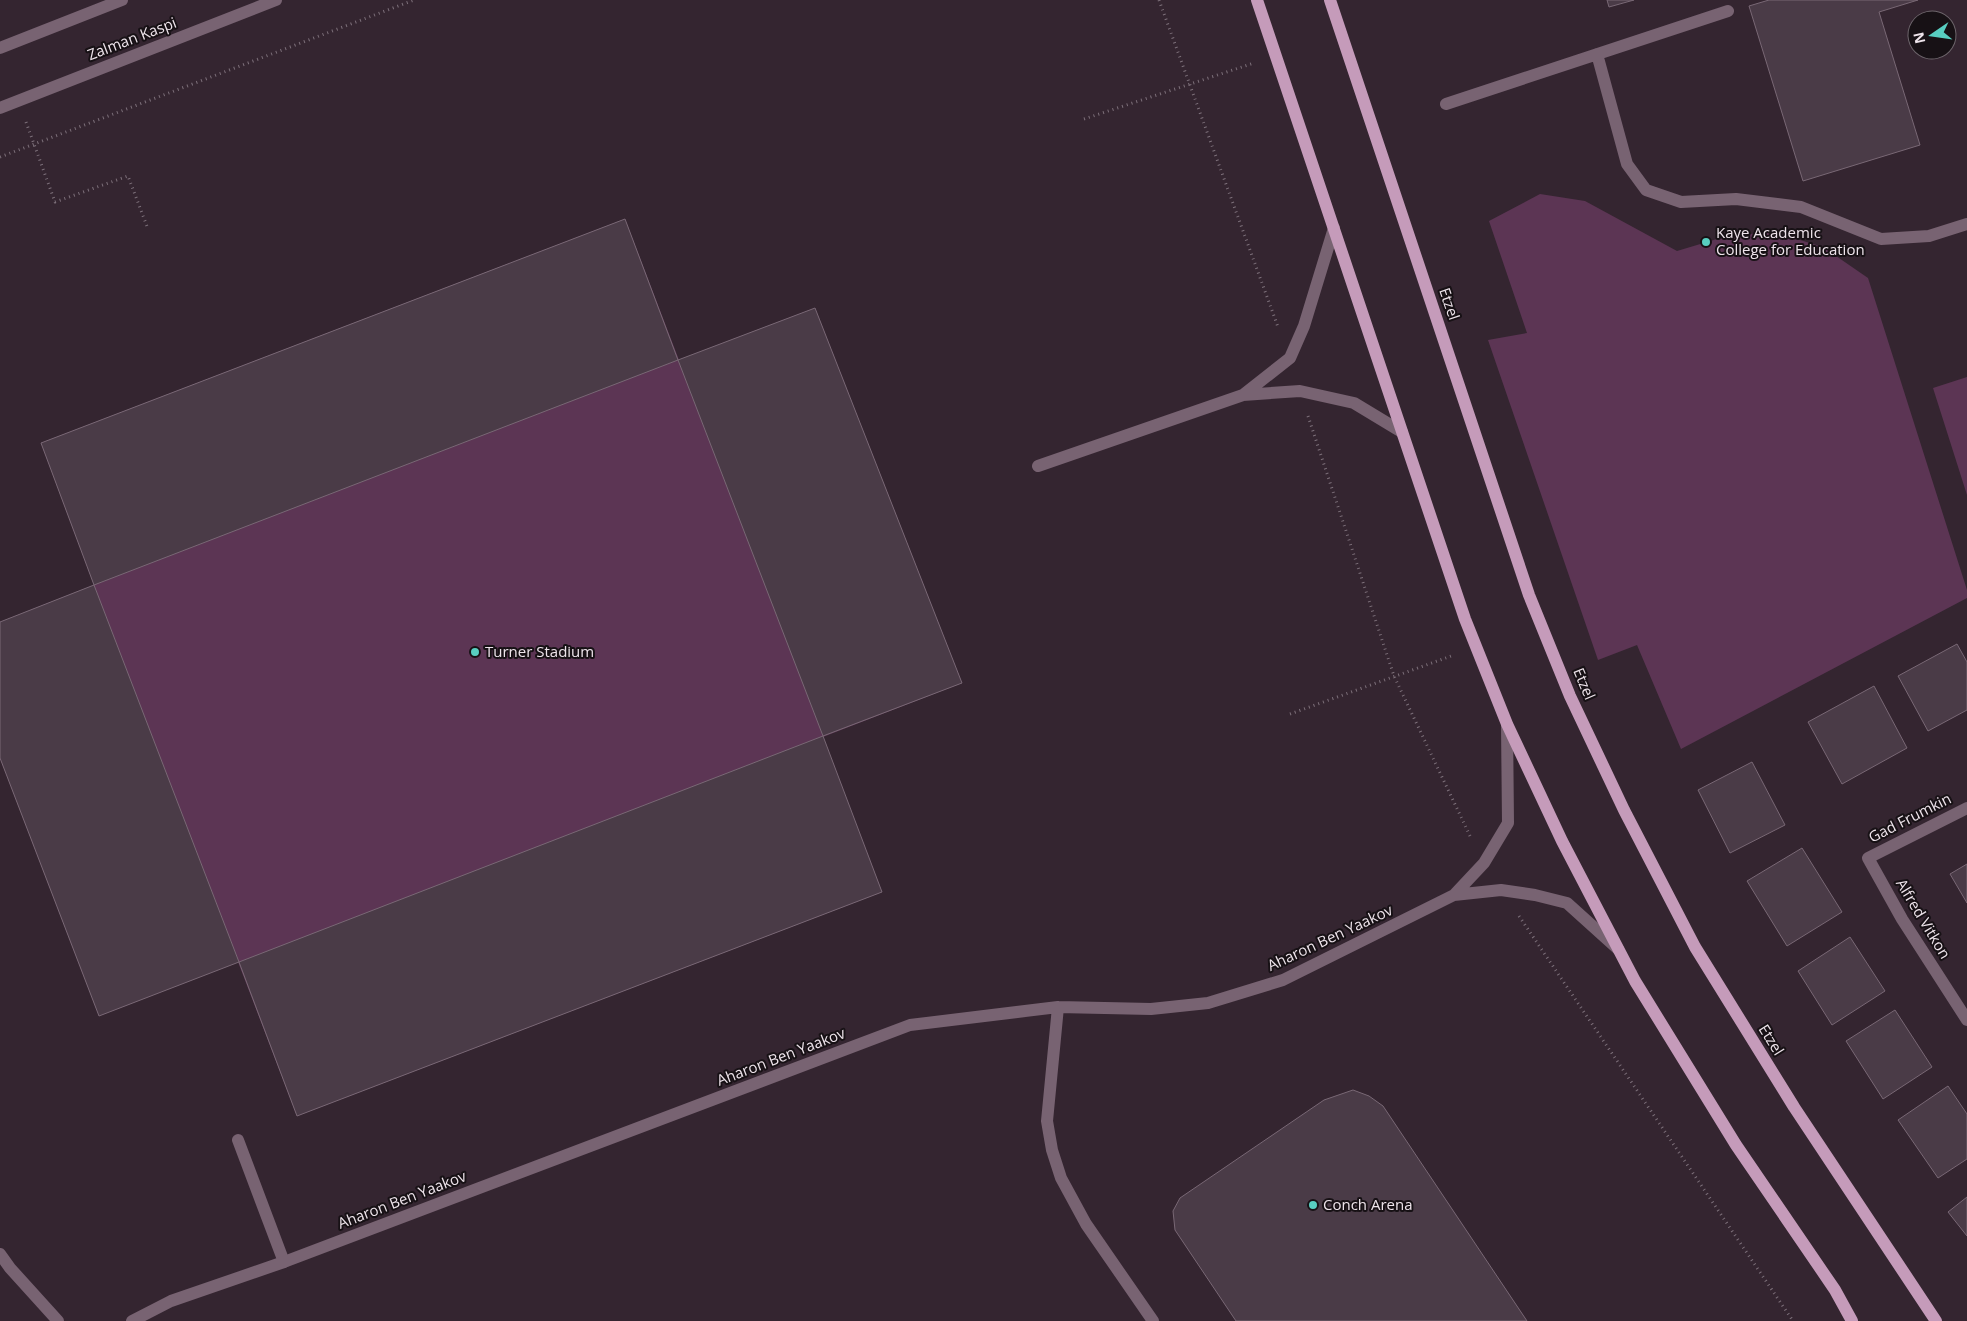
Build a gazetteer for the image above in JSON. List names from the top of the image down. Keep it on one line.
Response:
{"streets":{"main road":["Etzel"],"street":["Zalman Kaspi","Gad Frumkin","Alfred Vitkon","Aharon Ben Yaakov"]},"crossings":[["Gad Frumkin","Alfred Vitkon"]],"places":["Kaye Academic College for Education","Turner Stadium","Conch Arena"],"north":"left"}
